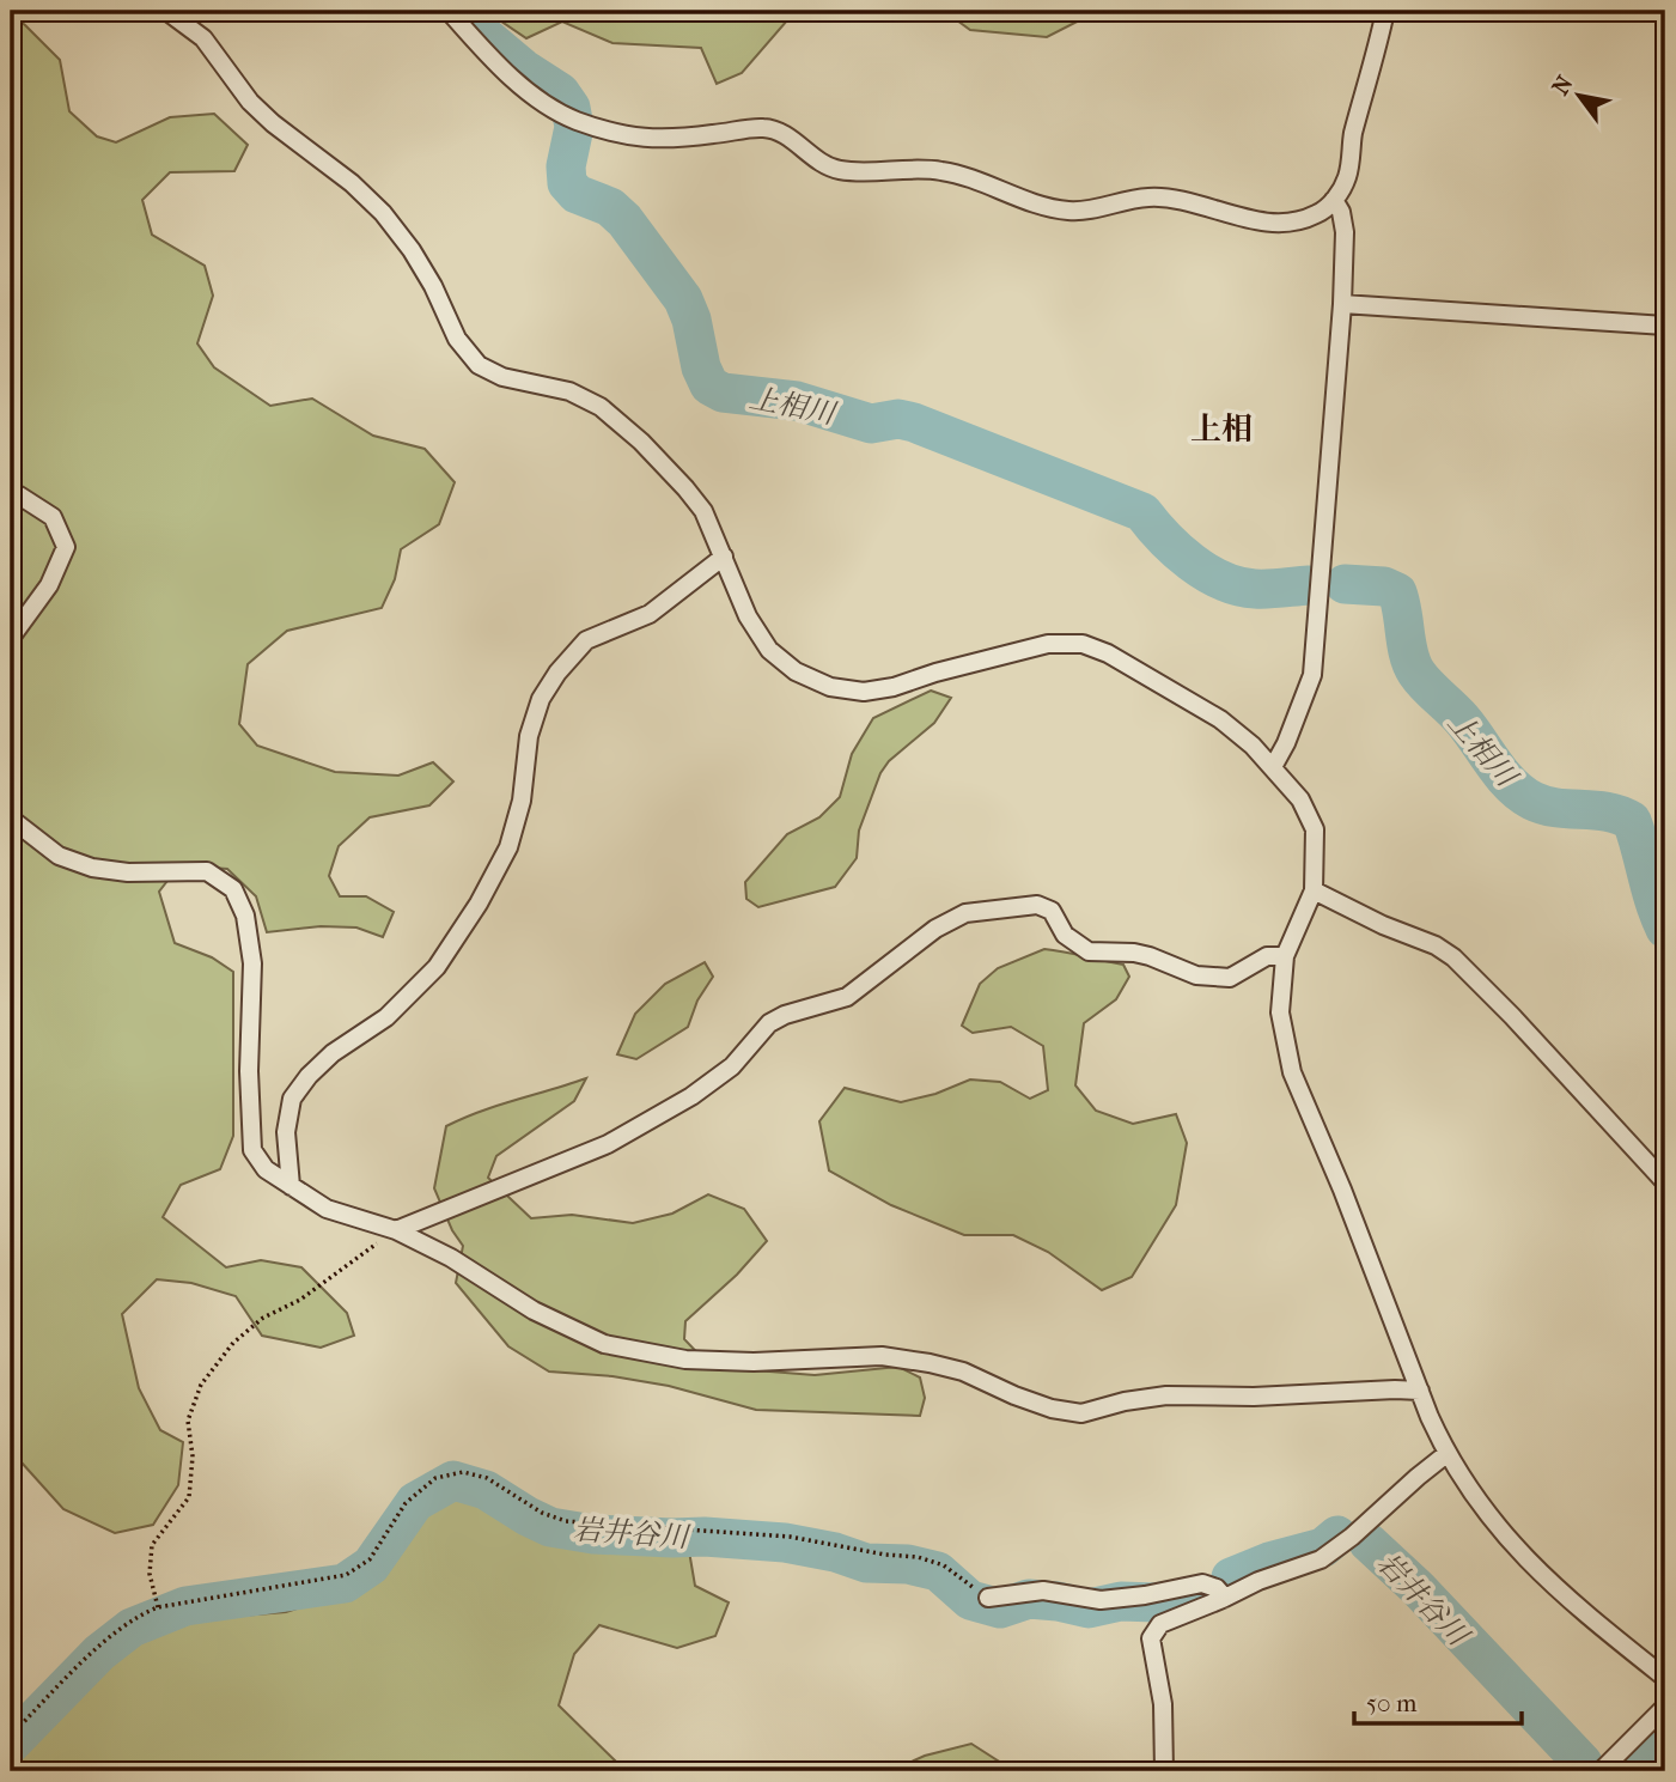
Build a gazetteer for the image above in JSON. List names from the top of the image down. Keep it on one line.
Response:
{"districts":["上相"],"water":["上相川","岩井谷川"],"scale_bar":"50 m","north":"top left"}
